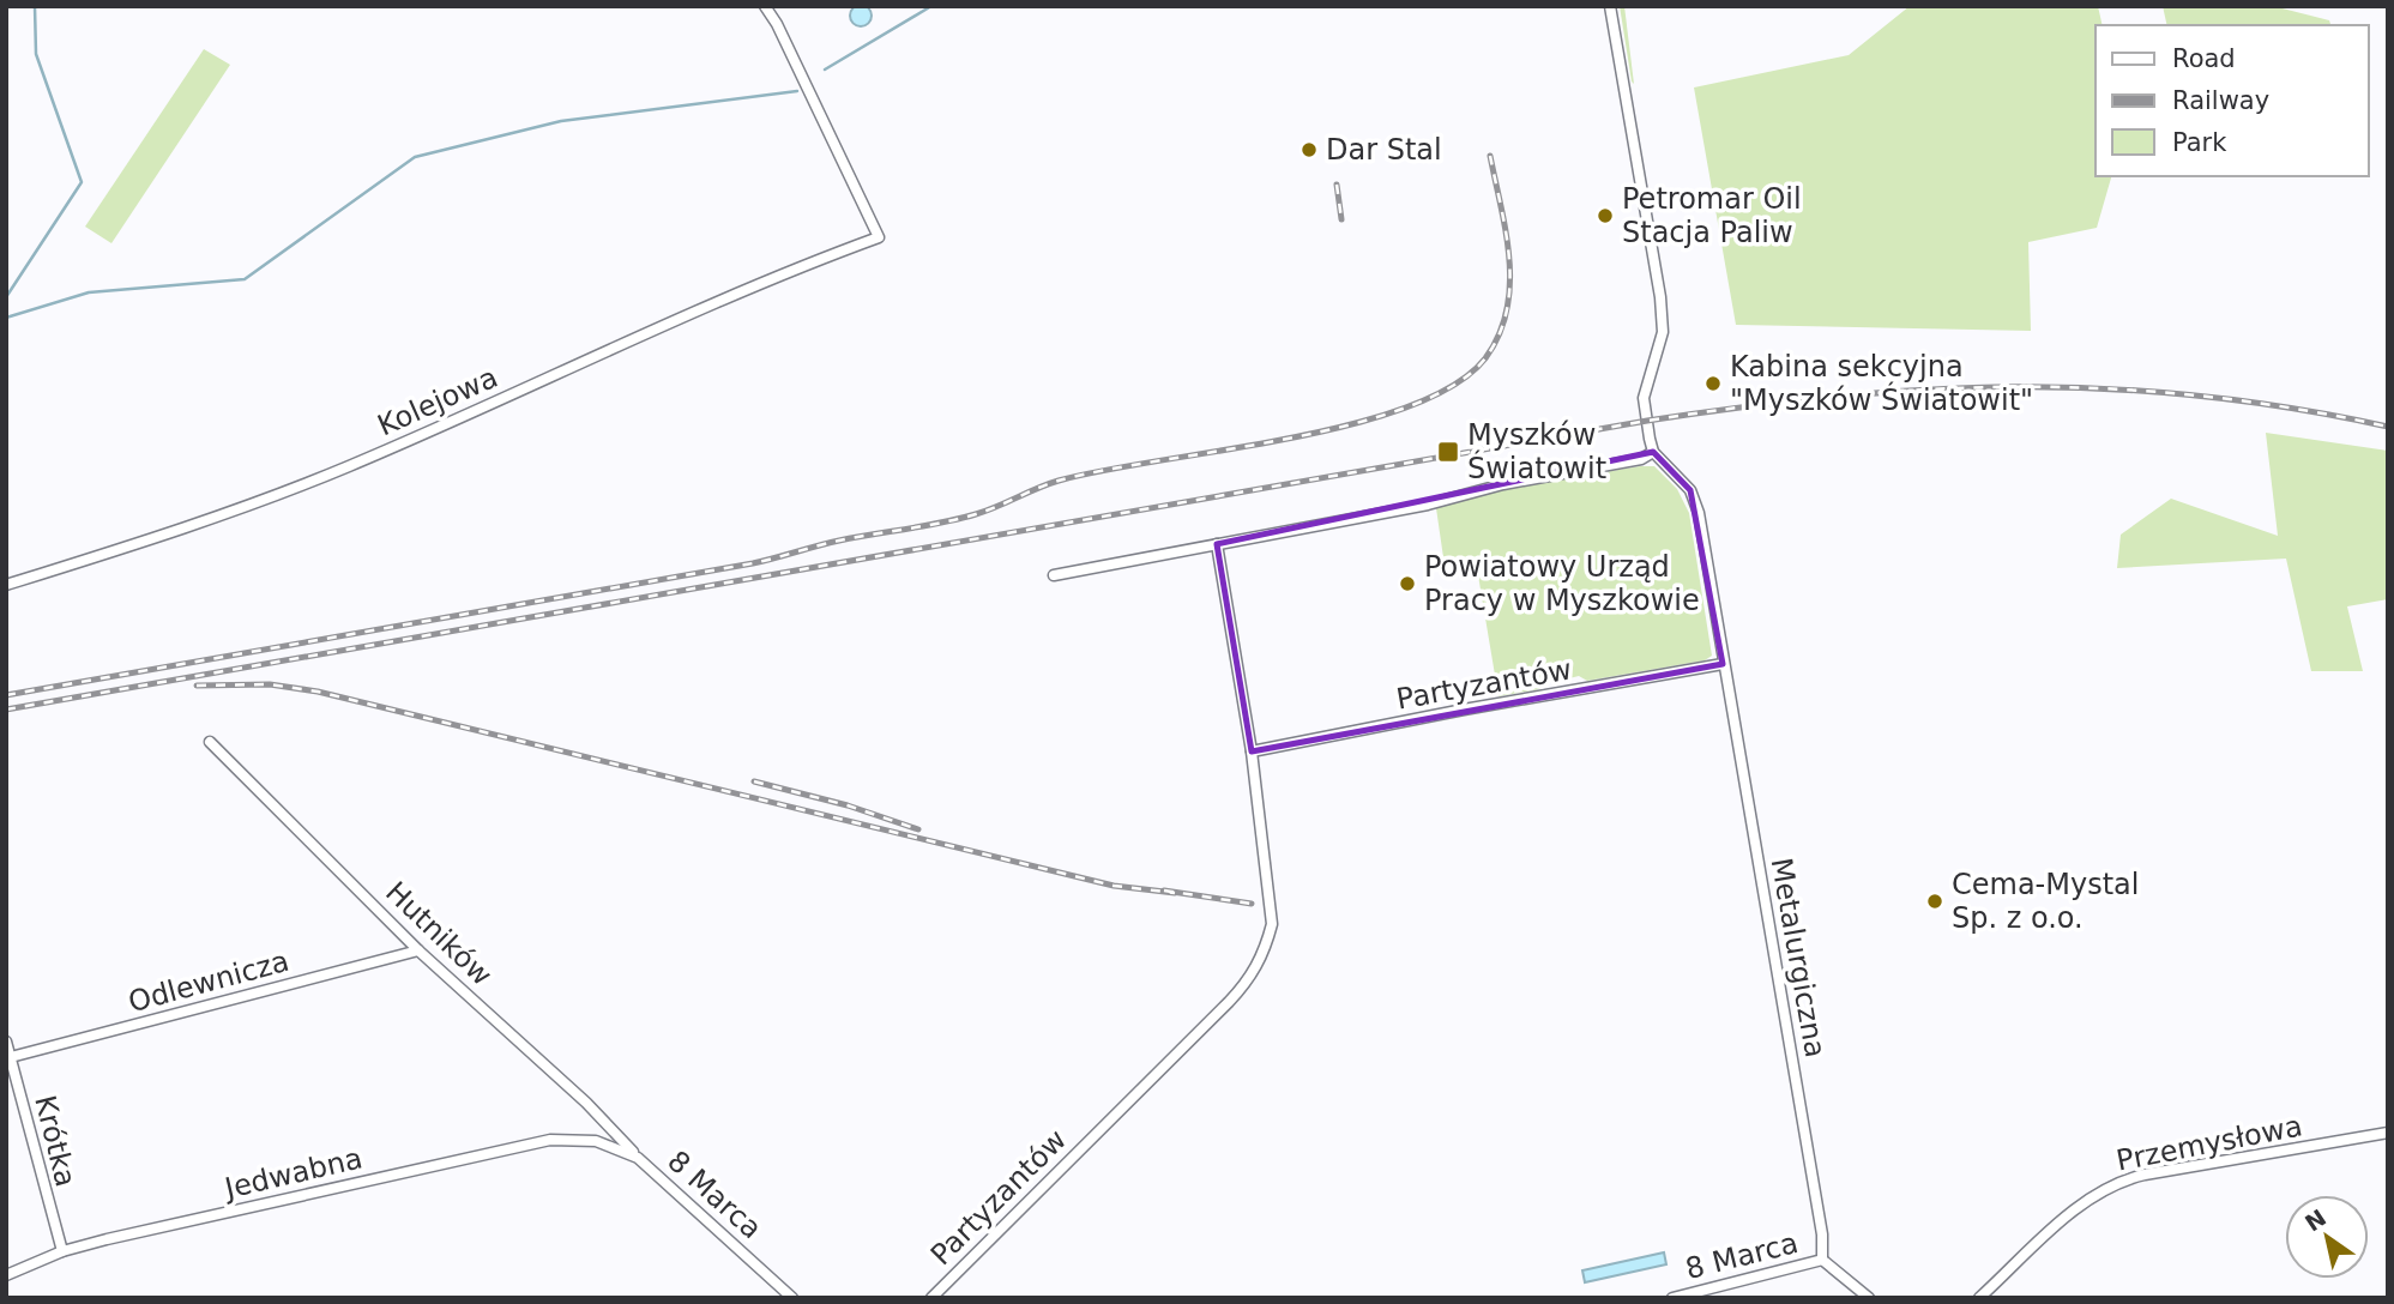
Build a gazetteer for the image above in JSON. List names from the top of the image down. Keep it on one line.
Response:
{"streets":{"street":["Kolejowa","Partyzantów","Hutników","Metalurgiczna","Odlewnicza","Krótka","Przemysłowa","Jedwabna","8 Marca"]},"crossings":[["Partyzantów","Metalurgiczna"],["Hutników","Odlewnicza"],["Hutników","8 Marca"],["Metalurgiczna","8 Marca"],["Odlewnicza","Krótka"],["Krótka","Jedwabna"],["Jedwabna","8 Marca"]],"places":{"other":["Dar Stal","Petromar Oil Stacja Paliw","Kabina sekcyjna \"Myszków Światowit\"","Powiatowy Urząd Pracy w Myszkowie","Cema-Mystal Sp. z o.o."],"transit":["Myszków Światowit"]},"legend":["Road","Railway","Park"],"north":"top left"}
